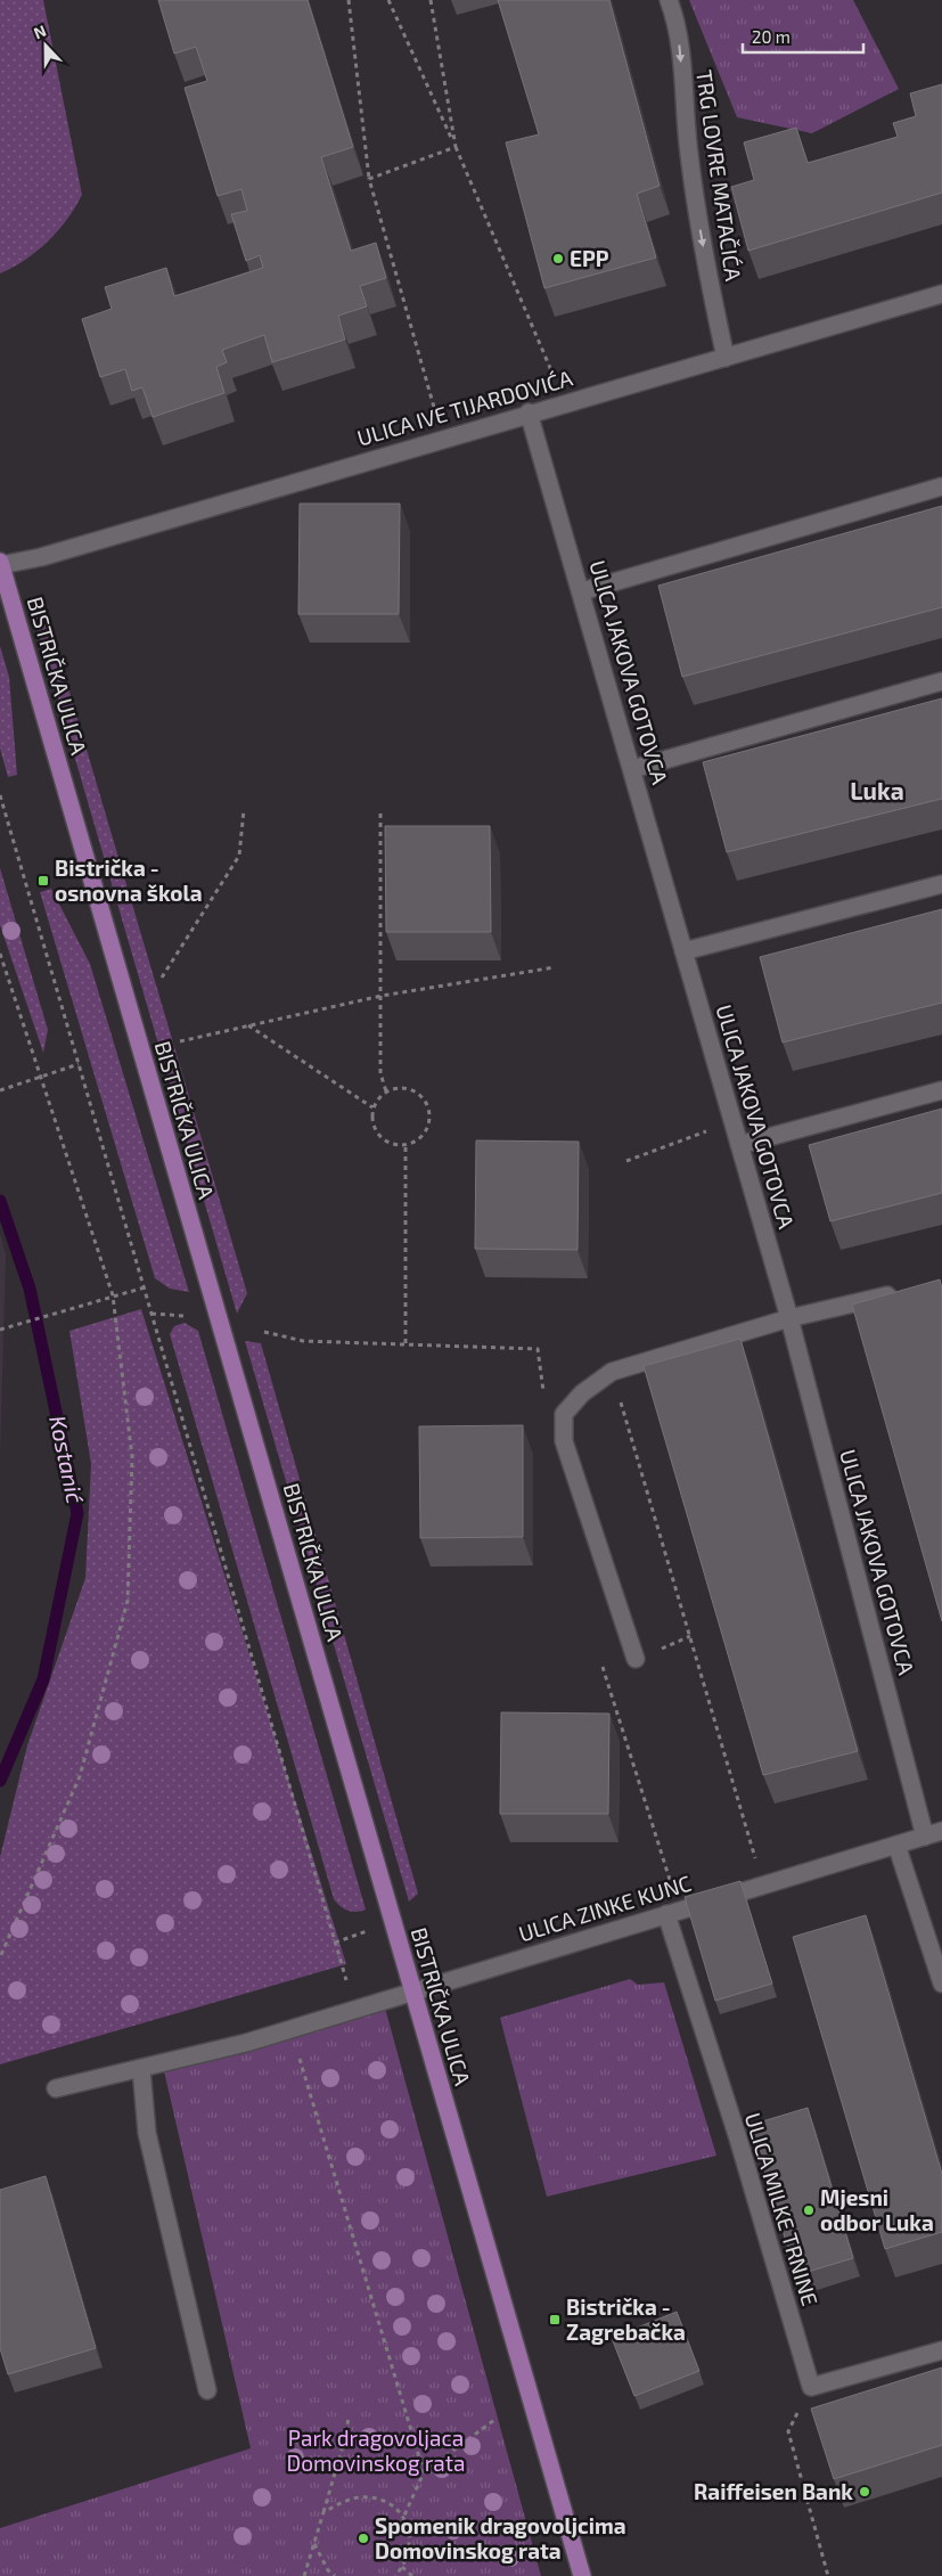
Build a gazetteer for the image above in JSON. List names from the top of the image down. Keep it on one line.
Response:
{"streets":{"main road":["BISTRIČKA ULICA"],"street":["TRG LOVRE MATAČIĆA","ULICA IVE TIJARDOVIĆA","ULICA JAKOVA GOTOVCA","ULICA ZINKE KUNC","ULICA MILKE TRNINE"]},"crossings":[["TRG LOVRE MATAČIĆA","ULICA IVE TIJARDOVIĆA"],["ULICA IVE TIJARDOVIĆA","ULICA JAKOVA GOTOVCA"],["ULICA IVE TIJARDOVIĆA","BISTRIČKA ULICA"],["ULICA JAKOVA GOTOVCA","ULICA ZINKE KUNC"],["BISTRIČKA ULICA","ULICA ZINKE KUNC"],["ULICA ZINKE KUNC","ULICA MILKE TRNINE"]],"one_way":["TRG LOVRE MATAČIĆA"],"districts":["Luka"],"water":["Kostanić"],"parks":["Park dragovoljaca Domovinskog rata"],"places":{"other":["EPP","Mjesni odbor Luka","Raiffeisen Bank","Spomenik dragovoljcima Domovinskog rata"],"transit":["Bistrička - osnovna škola","Bistrička - Zagrebačka"]},"scale_bar":"20 m","north":"top"}
